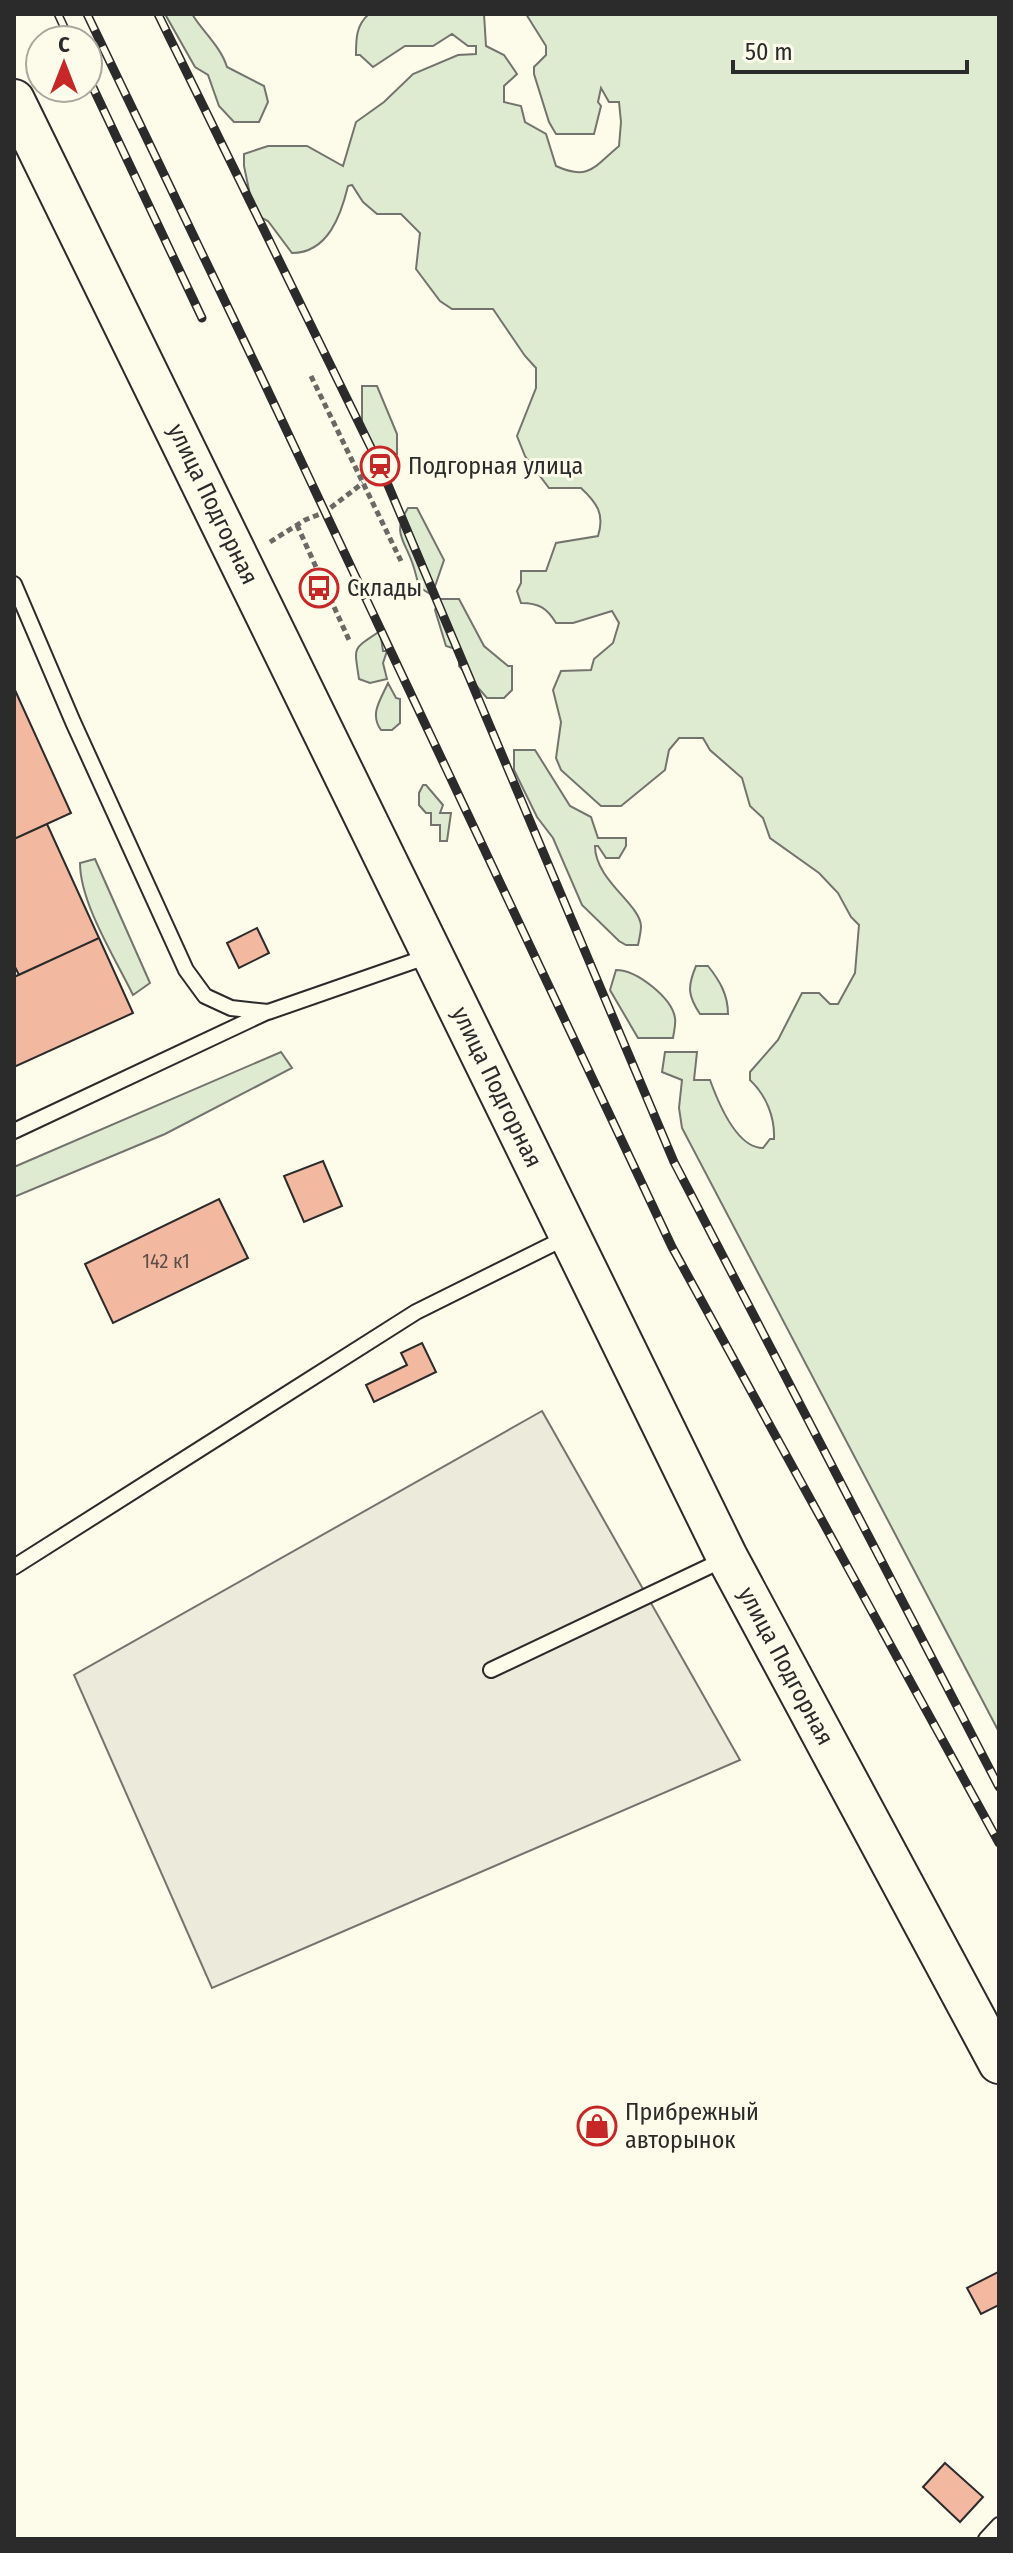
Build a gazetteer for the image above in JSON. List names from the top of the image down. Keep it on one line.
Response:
{"streets":{"main road":["улица Подгорная"]},"places":{"station":["Подгорная улица"],"bus stop":["Склады"],"shop":["Прибрежный авторынок"]},"house_numbers":["142 к1"],"scale_bar":"50 m","north":"top"}
